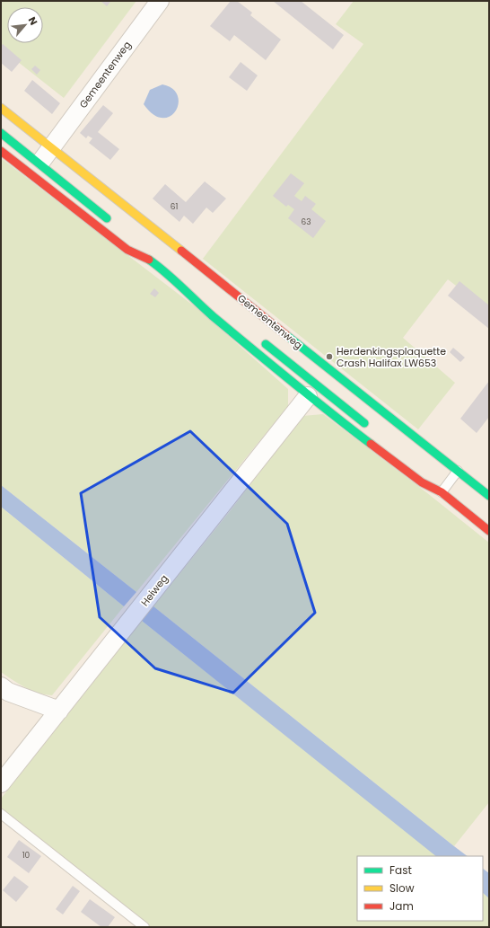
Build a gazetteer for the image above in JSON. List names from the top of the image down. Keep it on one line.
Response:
{"streets":{"main road":["Gemeentenweg"],"street":["Heiweg"]},"places":["Herdenkingsplaquette Crash Halifax LW653"],"house_numbers":["61","63","10"],"legend":["Fast","Slow","Jam"],"north":"top right"}
